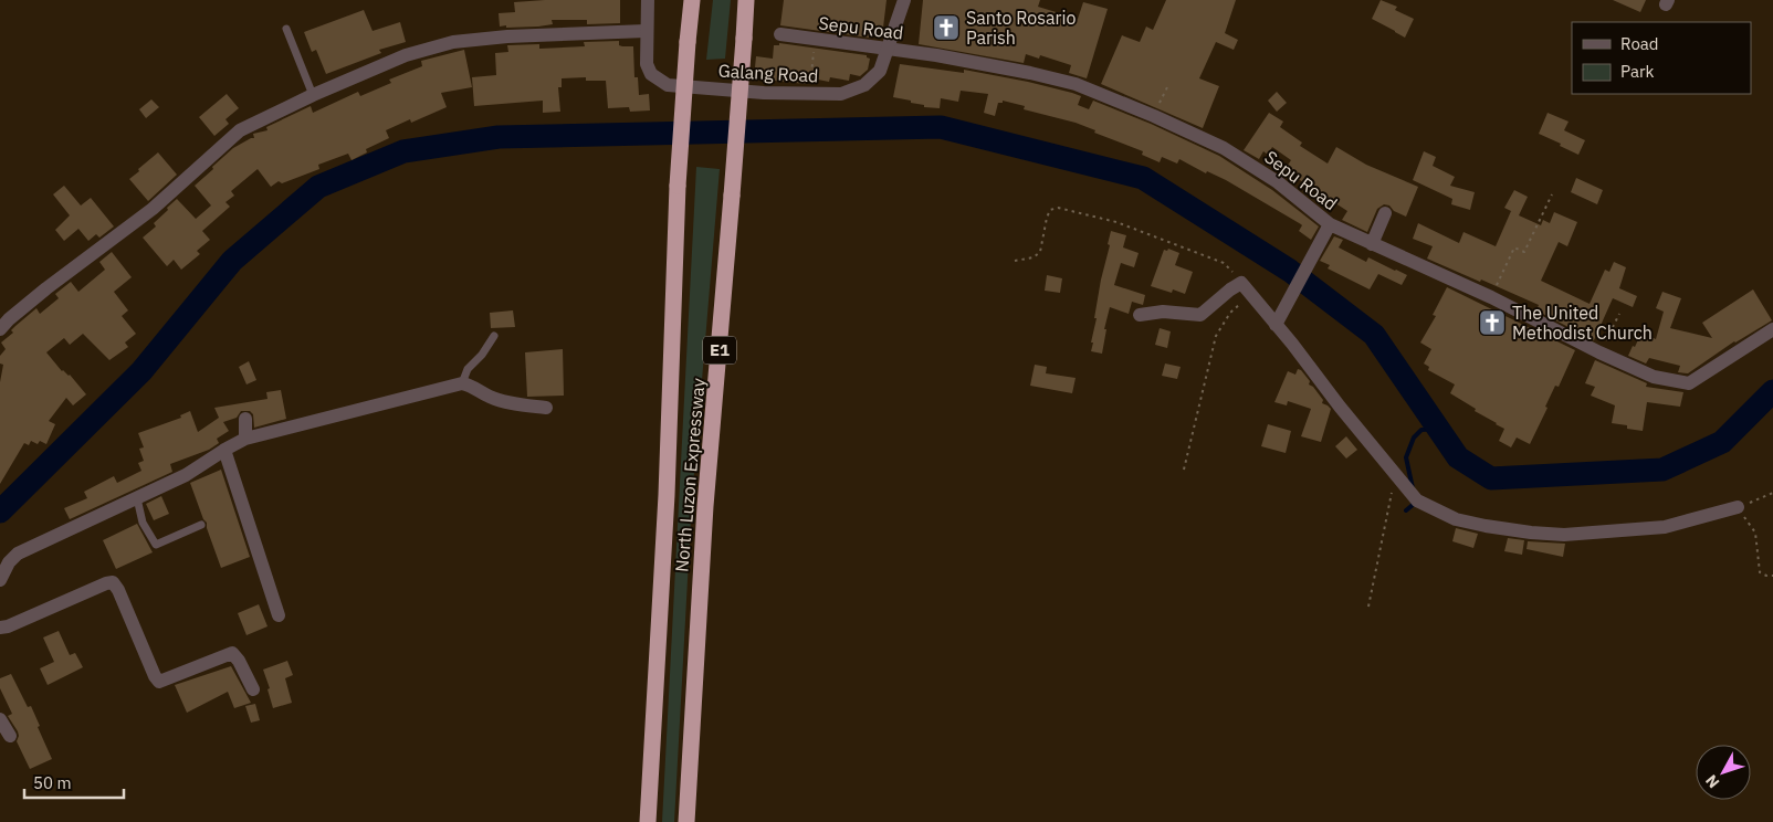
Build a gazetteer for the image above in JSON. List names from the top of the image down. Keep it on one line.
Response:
{"streets":{"highway":["E1","North Luzon Expressway"],"street":["Sepu Road","Galang Road"]},"crossings":[["Sepu Road","Galang Road"]],"places":{"church":["Santo Rosario Parish","The United Methodist Church"]},"legend":["Road","Park"],"scale_bar":"50 m","north":"bottom left"}
